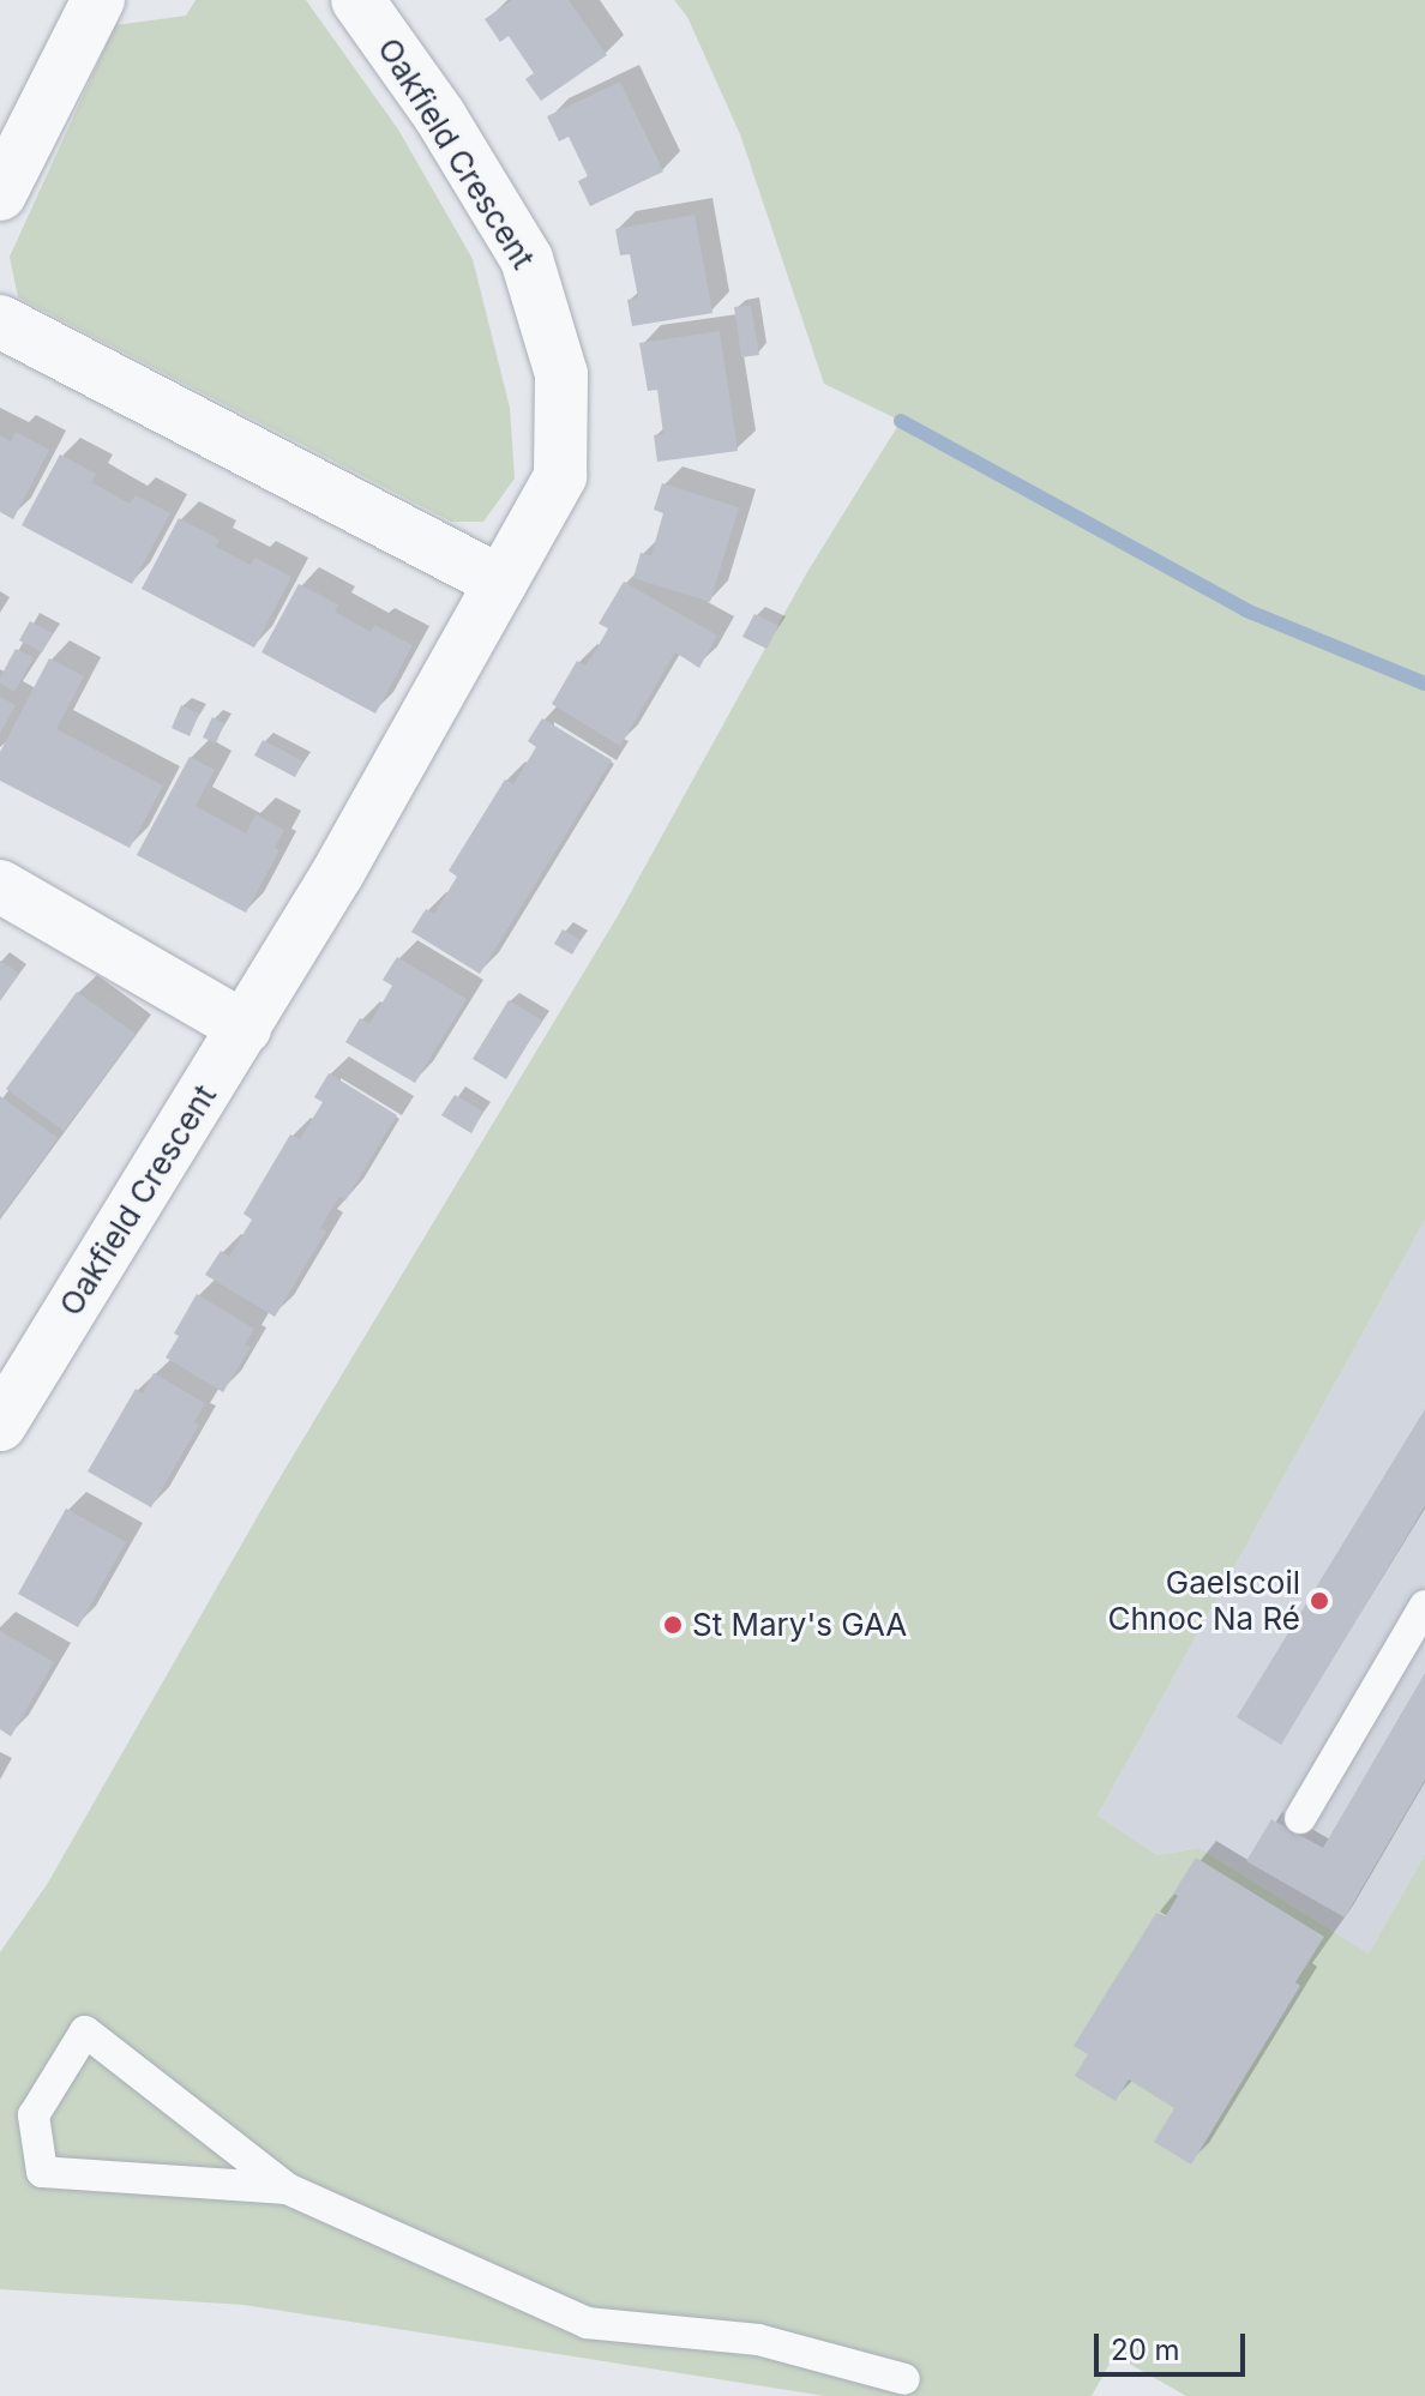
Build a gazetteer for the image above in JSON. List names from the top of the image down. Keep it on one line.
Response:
{"streets":{"street":["Oakfield Crescent"]},"places":["Gaelscoil Chnoc Na Ré","St Mary's GAA"],"scale_bar":"20 m"}
